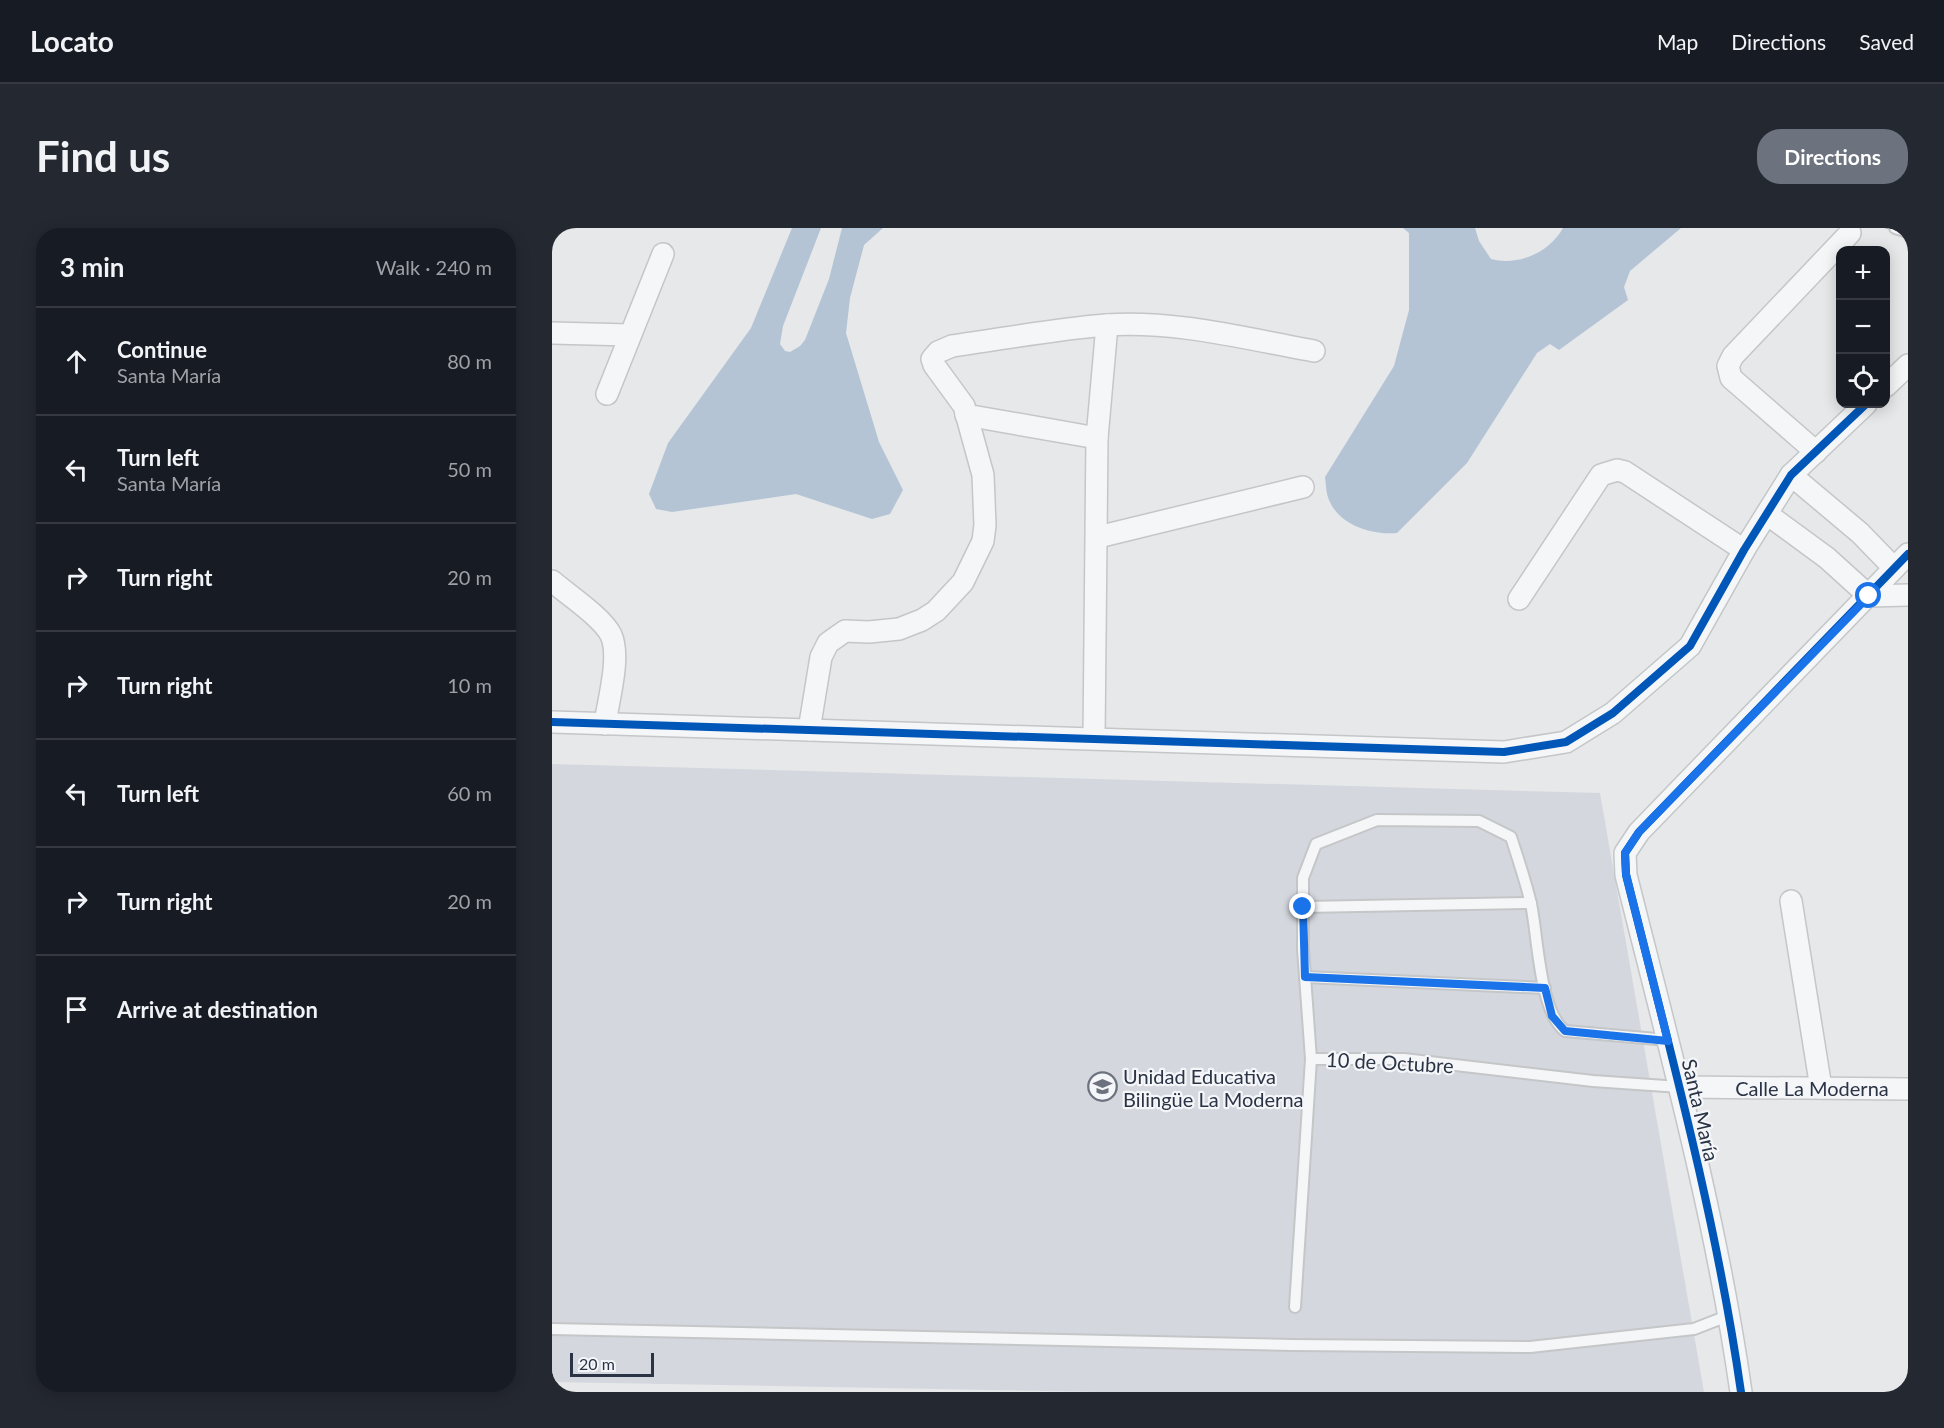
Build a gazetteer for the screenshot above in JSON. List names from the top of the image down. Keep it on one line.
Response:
{"streets":{"street":["Calle La Moderna","Santa María"],"lane":["10 de Octubre"]},"crossings":[["10 de Octubre","Calle La Moderna"],["10 de Octubre","Santa María"],["Calle La Moderna","Santa María"]],"places":{"school or university":["Unidad Educativa Bilingüe La Moderna"]},"scale_bar":"20 m","page":{"header":"Locato","nav":["Map","Directions","Saved"],"buttons":"Directions","title":"Find us","heading":["3 min","Walk · 240 m"],"map_buttons":["+","−"],"list":[["Continue","Santa María","80 m"],["Turn left","Santa María","50 m"],["Turn right","20 m"],["Turn right","10 m"],["Turn left","60 m"],["Turn right","20 m"],"Arrive at destination"],"scale":"20 m"}}
